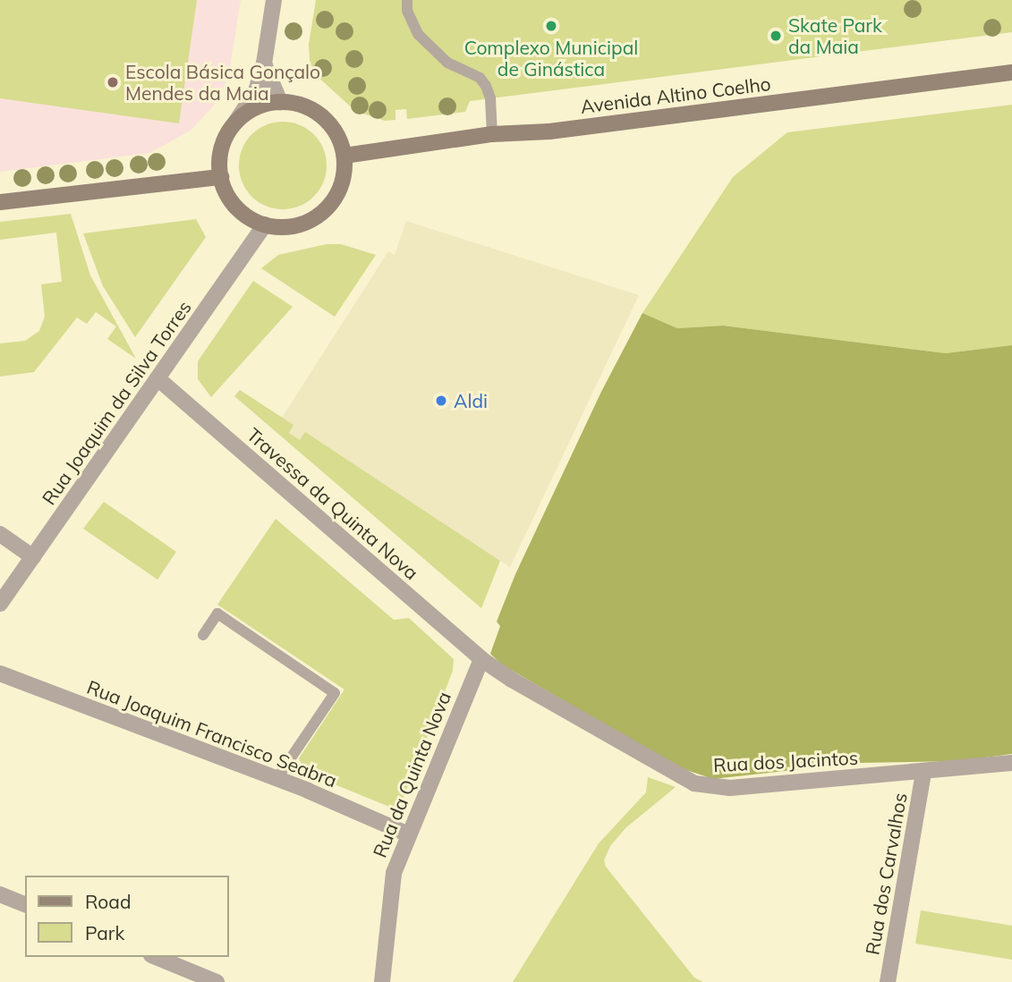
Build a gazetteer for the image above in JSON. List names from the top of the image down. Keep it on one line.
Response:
{"streets":{"main road":["Avenida Altino Coelho"],"street":["Rua Joaquim da Silva Torres","Travessa da Quinta Nova","Rua Joaquim Francisco Seabra","Rua dos Jacintos","Rua da Quinta Nova","Rua dos Carvalhos"]},"crossings":[["Avenida Altino Coelho","Rua Joaquim da Silva Torres"],["Rua Joaquim da Silva Torres","Travessa da Quinta Nova"],["Travessa da Quinta Nova","Rua dos Jacintos"],["Travessa da Quinta Nova","Rua da Quinta Nova"],["Rua Joaquim Francisco Seabra","Rua da Quinta Nova"],["Rua dos Jacintos","Rua da Quinta Nova"],["Rua dos Jacintos","Rua dos Carvalhos"]],"places":["Complexo Municipal de Ginástica","Skate Park da Maia","Escola Básica Gonçalo Mendes da Maia","Aldi"],"legend":["Road","Park"]}
